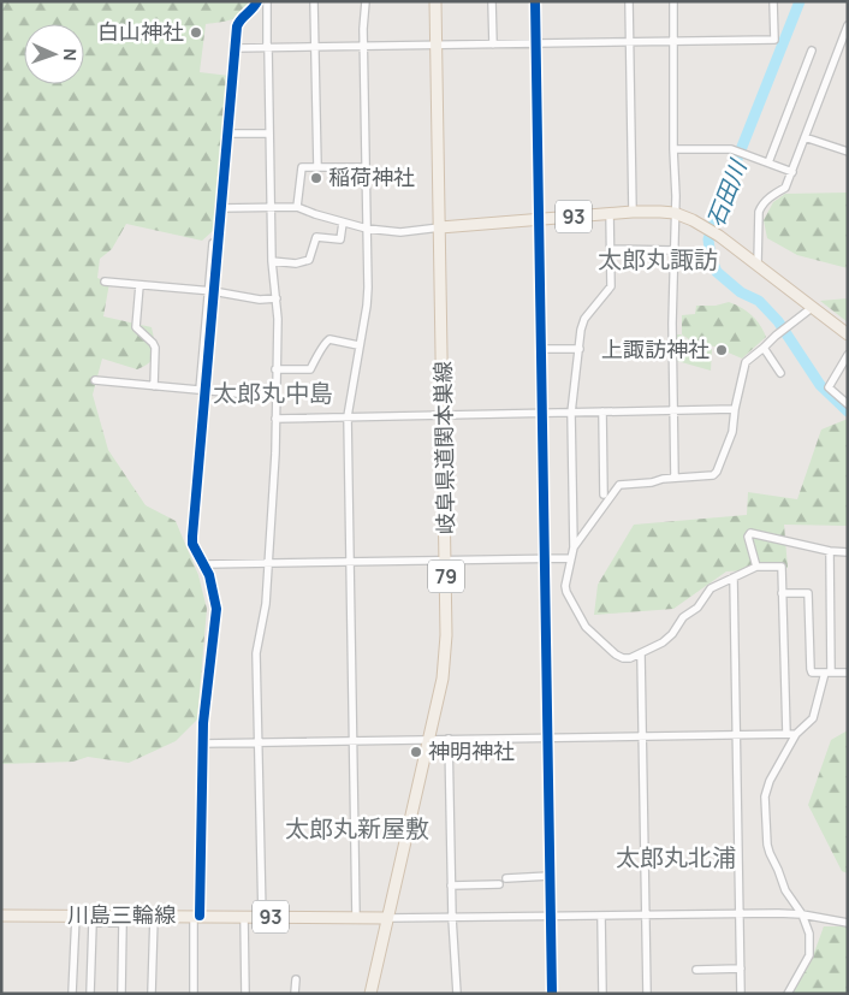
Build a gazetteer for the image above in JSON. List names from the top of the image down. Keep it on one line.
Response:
{"streets":{"main road":["93","岐阜県道関本巣線","79","川島三輪線"]},"crossings":[["93","岐阜県道関本巣線"],["岐阜県道関本巣線","川島三輪線"]],"districts":["太郎丸諏訪","太郎丸中島","太郎丸新屋敷","太郎丸北浦"],"water":["石田川"],"places":["白山神社","稲荷神社","上諏訪神社","神明神社"],"north":"right"}
